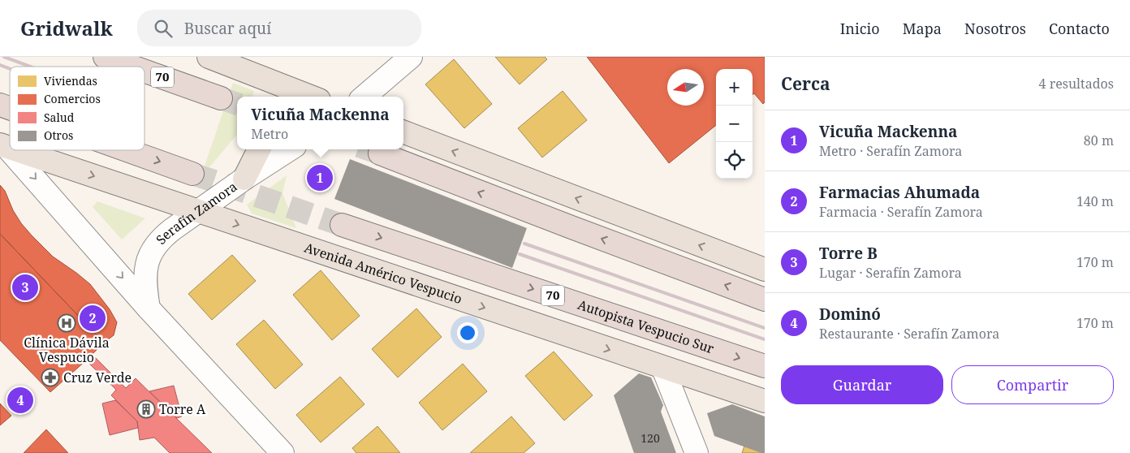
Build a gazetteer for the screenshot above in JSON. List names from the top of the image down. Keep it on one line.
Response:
{"streets":{"highway":["70","Autopista Vespucio Sur"],"main road":["Avenida Américo Vespucio"],"street":["Serafín Zamora"]},"crossings":[["Serafín Zamora","Avenida Américo Vespucio"]],"places":{"hospital":["Clínica Dávila Vespucio"],"pharmacy":["Cruz Verde"],"building":["Torre A"]},"house_numbers":["120"],"legend":["Viviendas","Comercios","Salud","Otros"],"north":"left","page":{"header":"Gridwalk","search":"Buscar aquí","nav":["Inicio","Mapa","Nosotros","Contacto"],"heading":["Cerca","4 resultados"],"map_buttons":["+","−"],"popup":["Vicuña Mackenna","Metro"],"list":[{"mark":"1","name":"Vicuña Mackenna","note":"Metro · Serafín Zamora","value":"80 m"},{"mark":"2","name":"Farmacias Ahumada","note":"Farmacia · Serafín Zamora","value":"140 m"},{"mark":"3","name":"Torre B","note":"Lugar · Serafín Zamora","value":"170 m"},{"mark":"4","name":"Dominó","note":"Restaurante · Serafín Zamora","value":"170 m"}],"pins":["1","3","2","4"],"buttons":["Guardar","Compartir"]}}
